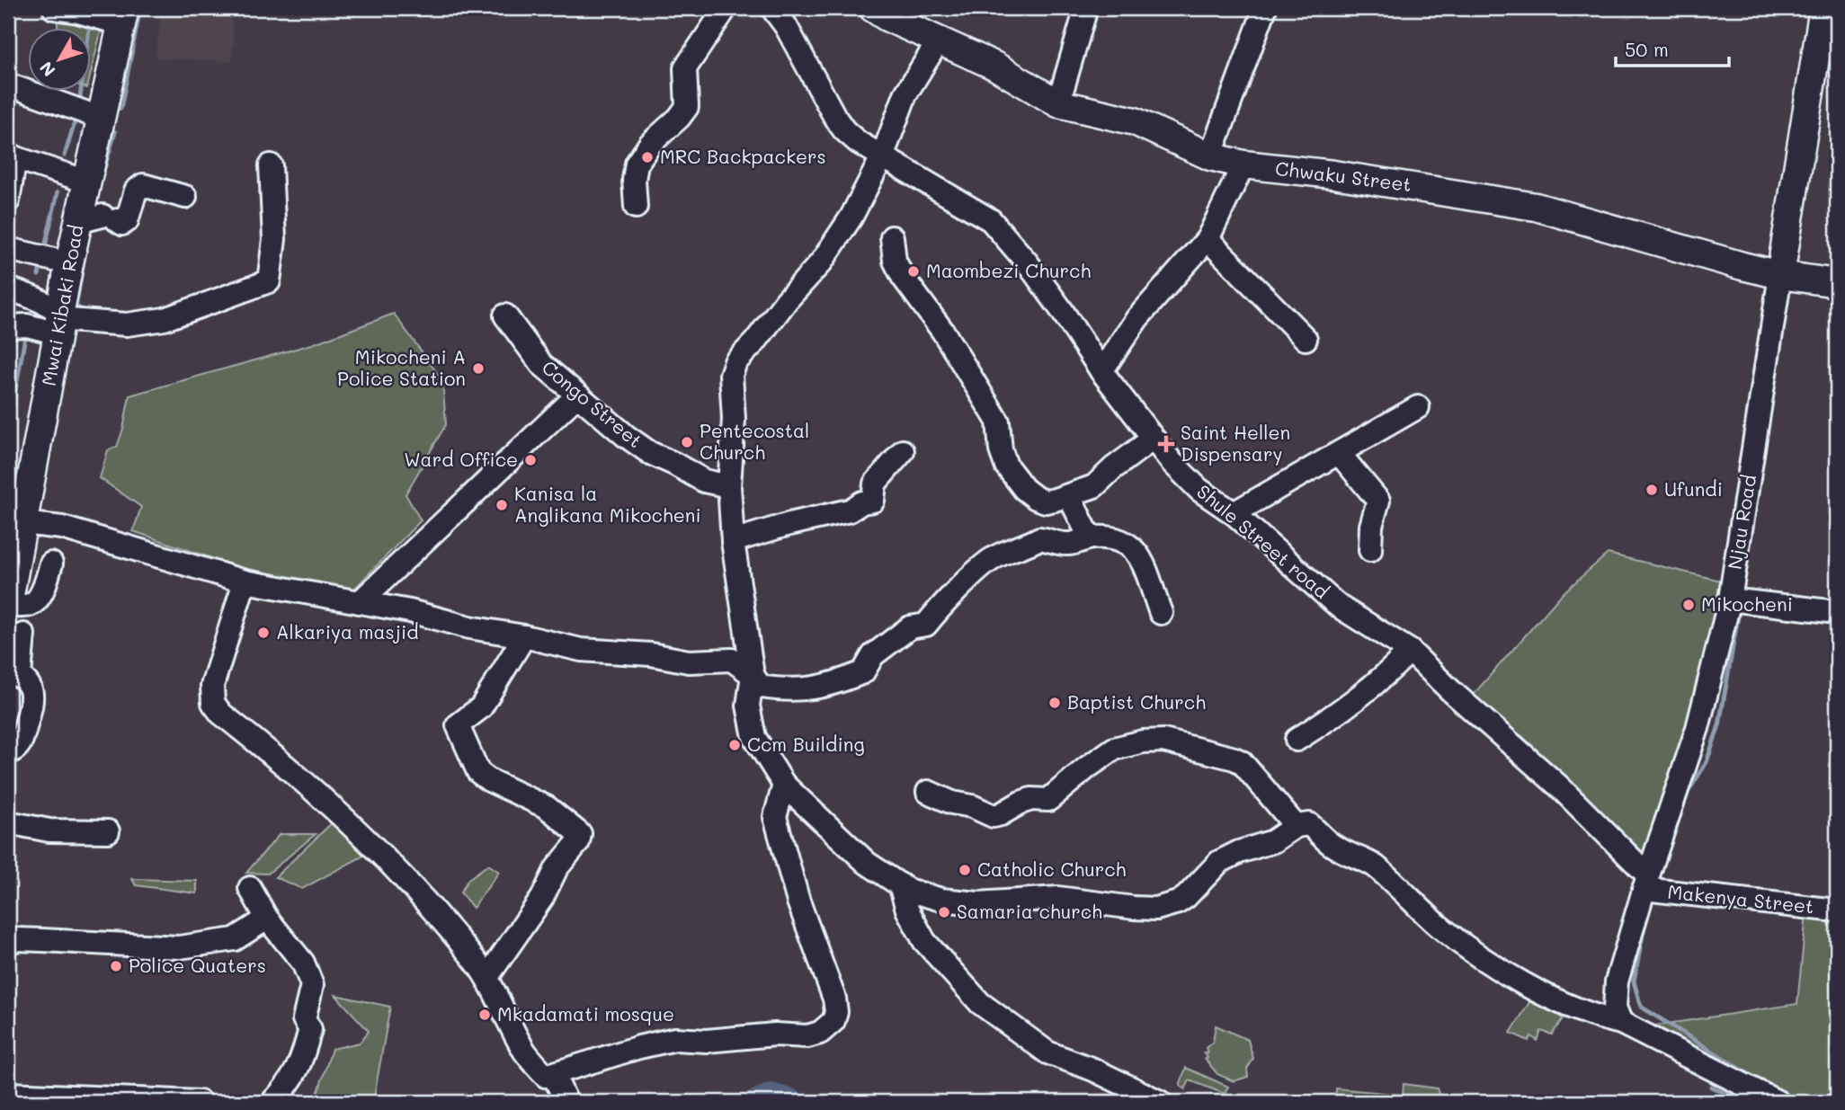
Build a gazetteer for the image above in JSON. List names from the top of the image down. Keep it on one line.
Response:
{"streets":{"main road":["Chwaku Street","Mwai Kibaki Road","Njau Road"],"street":["Congo Street","Shule Street road","Makenya Street"]},"crossings":[["Chwaku Street","Njau Road"],["Njau Road","Shule Street road"],["Njau Road","Makenya Street"],["Shule Street road","Makenya Street"]],"places":{"other":["MRC Backpackers","Maombezi Church","Mikocheni A Police Station","Pentecostal Church","Ward Office","Ufundi","Kanisa la Anglikana Mikocheni","Mikocheni","Alkariya masjid","Baptist Church","Ccm Building","Catholic Church","Samaria church","Police Quaters","Mkadamati mosque"],"health":["Saint Hellen Dispensary"]},"scale_bar":"50 m","north":"bottom left"}
